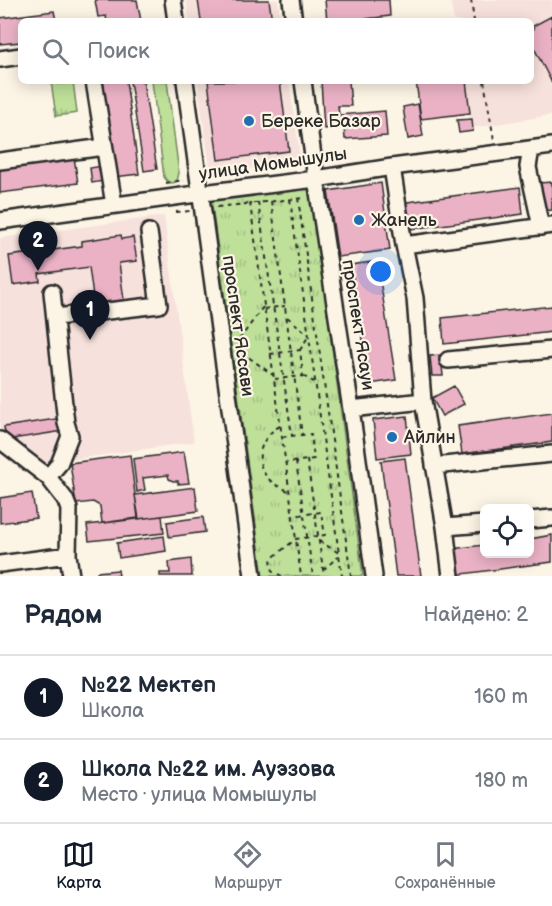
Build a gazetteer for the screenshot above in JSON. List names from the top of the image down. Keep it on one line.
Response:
{"streets":{"street":["улица Момышулы","проспект Ясауи","проспект Яссави"]},"crossings":[["улица Момышулы","проспект Ясауи"],["улица Момышулы","проспект Яссави"]],"places":["Береке Базар","Жанель","Айлин"],"page":{"search":"Поиск","pins":["2","1"],"heading":["Рядом","Найдено: 2"],"list":[{"mark":"1","name":"№22 Мектеп","note":"Школа","value":"160 m"},{"mark":"2","name":"Школа №22 им. Ауэзова","note":"Место · улица Момышулы","value":"180 m"}],"nav":["Карта","Маршрут","Сохранённые"]}}
